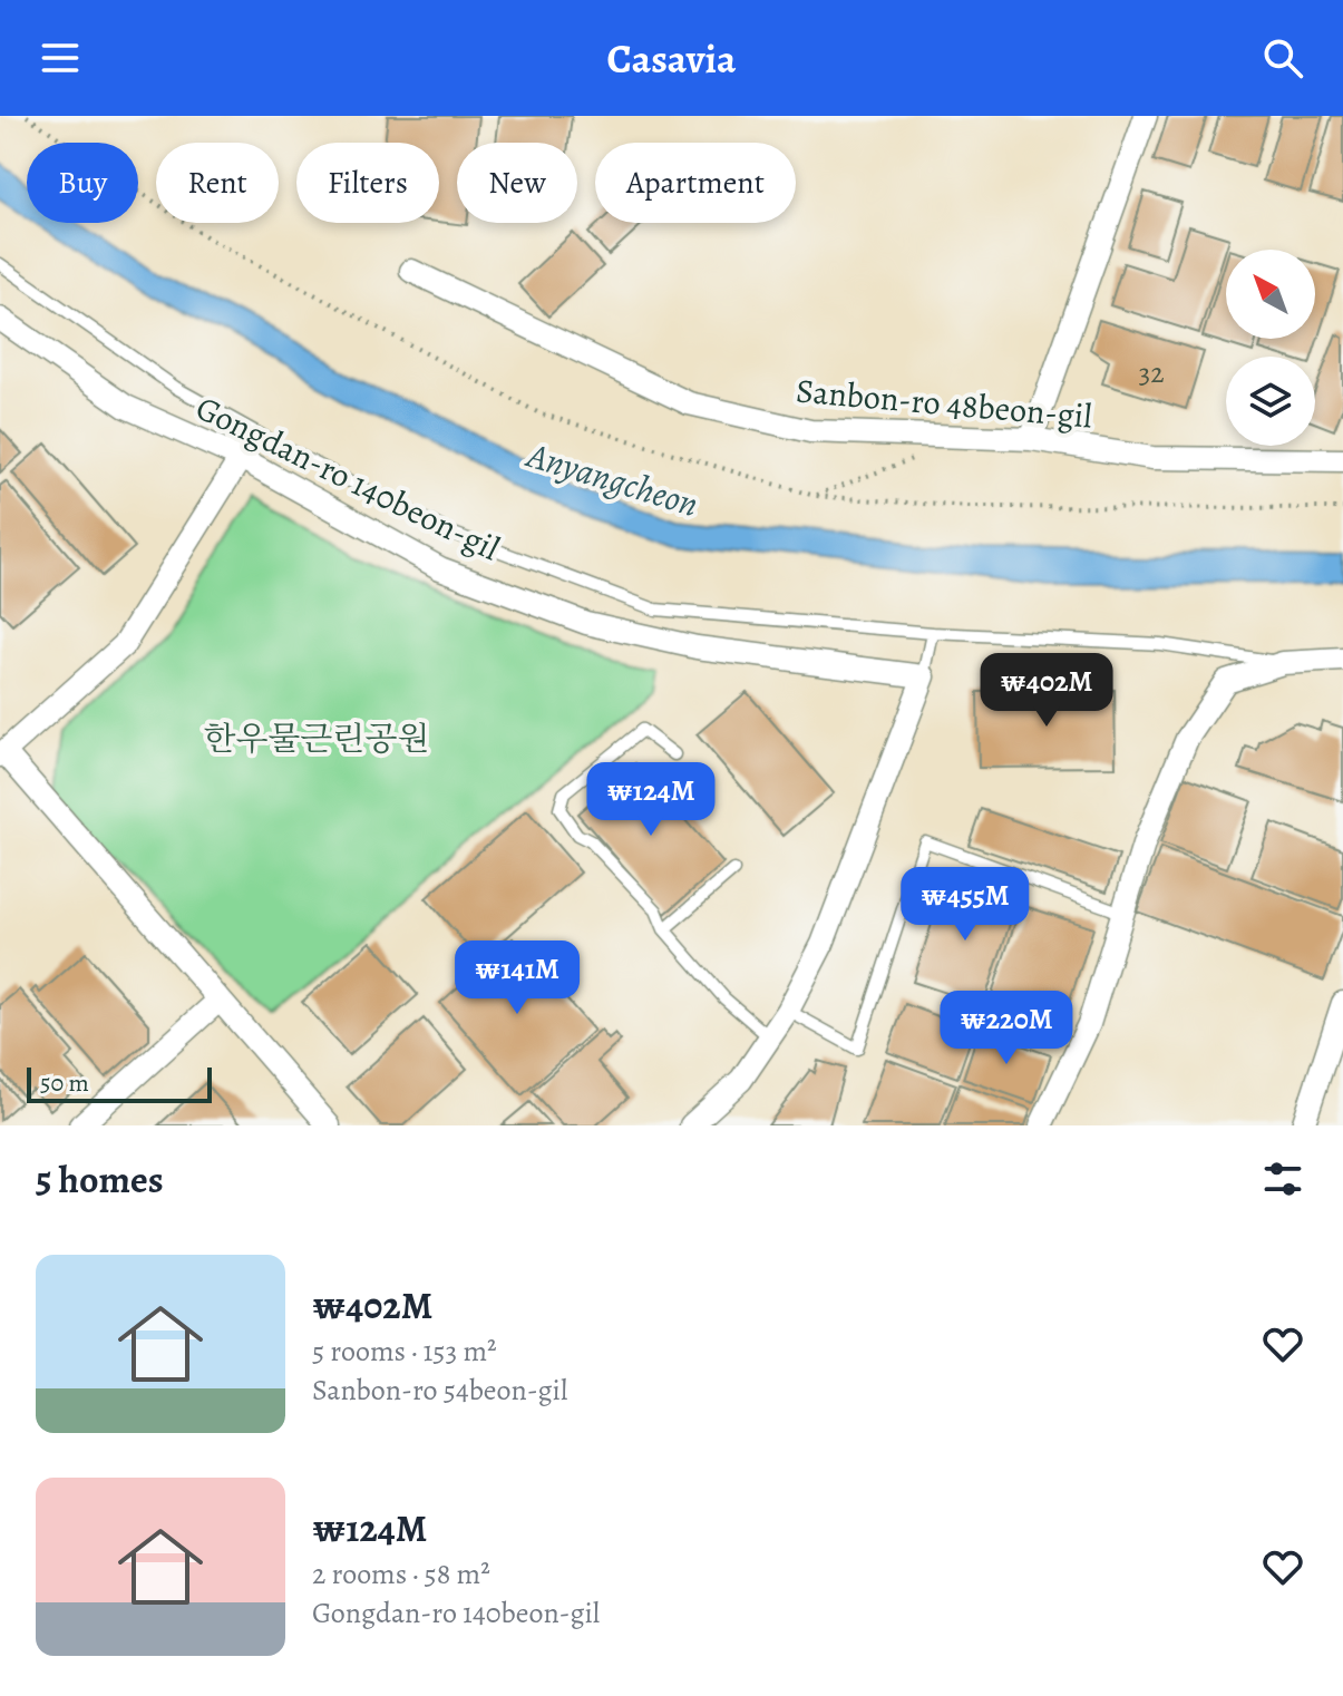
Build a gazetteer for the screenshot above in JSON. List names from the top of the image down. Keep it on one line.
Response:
{"streets":{"street":["Sanbon-ro 48beon-gil","Gongdan-ro 140beon-gil"]},"water":["Anyangcheon"],"parks":["한우물근린공원"],"house_numbers":["32"],"scale_bar":"50 m","north":"top left","page":{"header":"Casavia","chip":["Buy","Rent","Filters","New","Apartment"],"price":["₩402M","₩124M","₩455M","₩141M","₩220M"],"scale":"50 m","heading":"5 homes","list":[{"name":"₩402M","note":"5 rooms · 153 m² · Sanbon-ro 54beon-gil"},{"name":"₩124M","note":"2 rooms · 58 m² · Gongdan-ro 140beon-gil"}]}}
